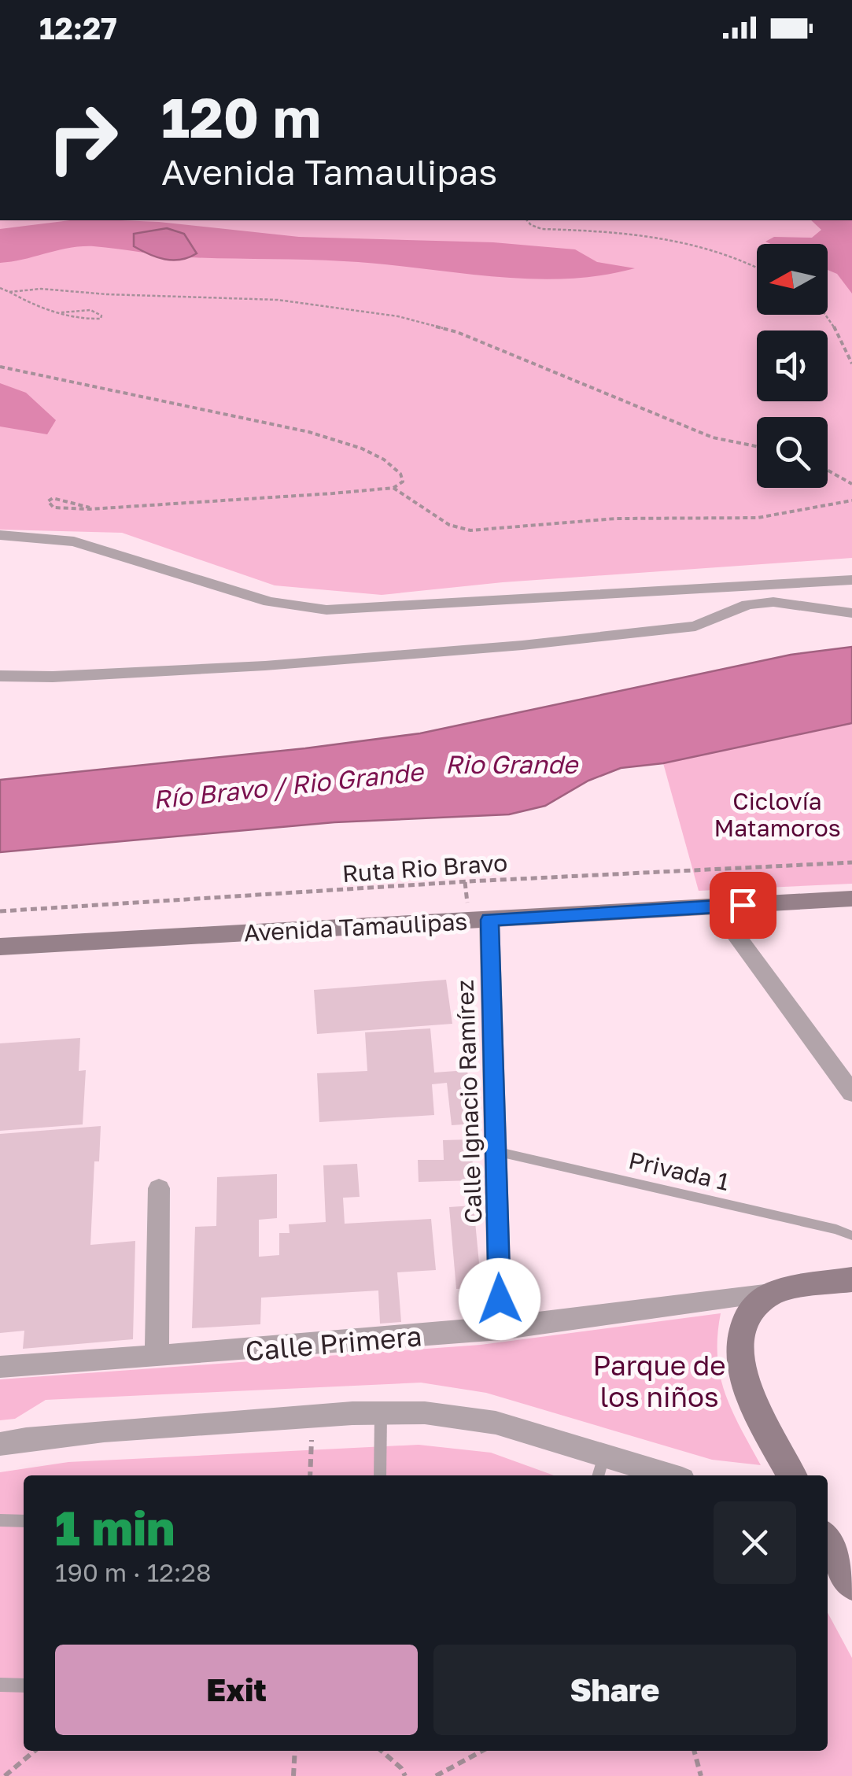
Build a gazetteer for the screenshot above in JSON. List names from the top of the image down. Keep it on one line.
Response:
{"streets":{"street":["Avenida Tamaulipas","Calle Ignacio Ramírez","Calle Primera"],"lane":["Privada 1"],"path":["Ruta Rio Bravo"]},"crossings":[["Avenida Tamaulipas","Calle Ignacio Ramírez"],["Calle Ignacio Ramírez","Privada 1"],["Calle Ignacio Ramírez","Calle Primera"]],"water":["Rio Grande","Río Bravo / Rio Grande"],"parks":["Ciclovía Matamoros","Parque de los niños"],"north":"left","page":{"status":"12:27","turn":["120 m","Avenida Tamaulipas"],"heading":["1 min","190 m · 12:28"],"buttons":["Exit","Share"]}}
